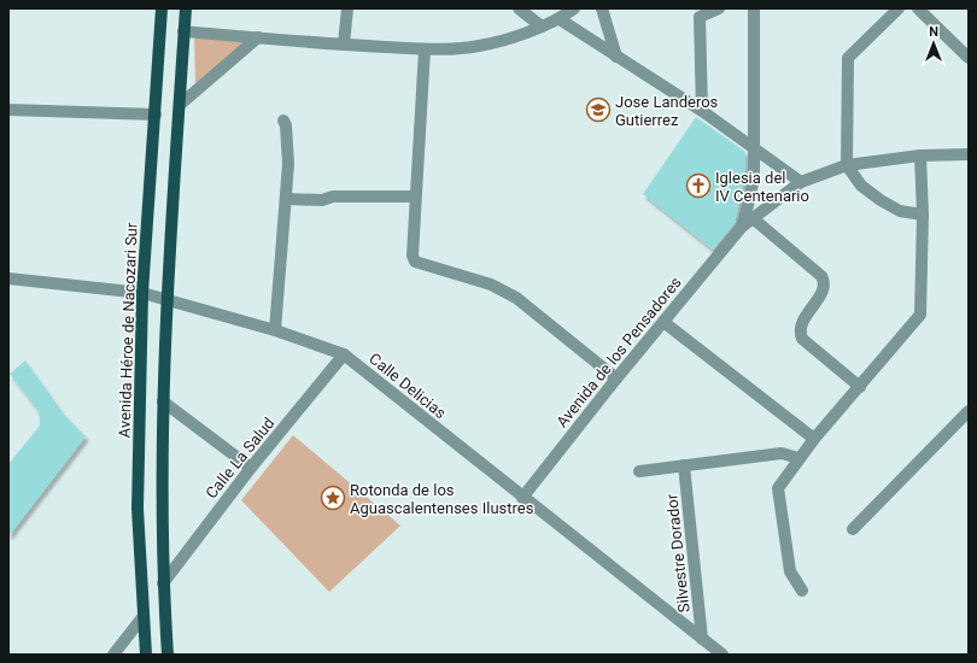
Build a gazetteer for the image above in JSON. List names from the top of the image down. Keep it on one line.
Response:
{"streets":{"main road":["Avenida Héroe de Nacozari Sur"],"street":["Avenida de los Pensadores","Calle Delicias","Calle La Salud","Silvestre Dorador"]},"crossings":[["Avenida Héroe de Nacozari Sur","Calle Delicias"],["Avenida de los Pensadores","Calle Delicias"],["Calle Delicias","Calle La Salud"],["Calle Delicias","Silvestre Dorador"]],"places":{"school or university":["Jose Landeros Gutierrez"],"church":["Iglesia del IV Centenario"],"place":["Rotonda de los Aguascalentenses Ilustres"]},"north":"top"}
